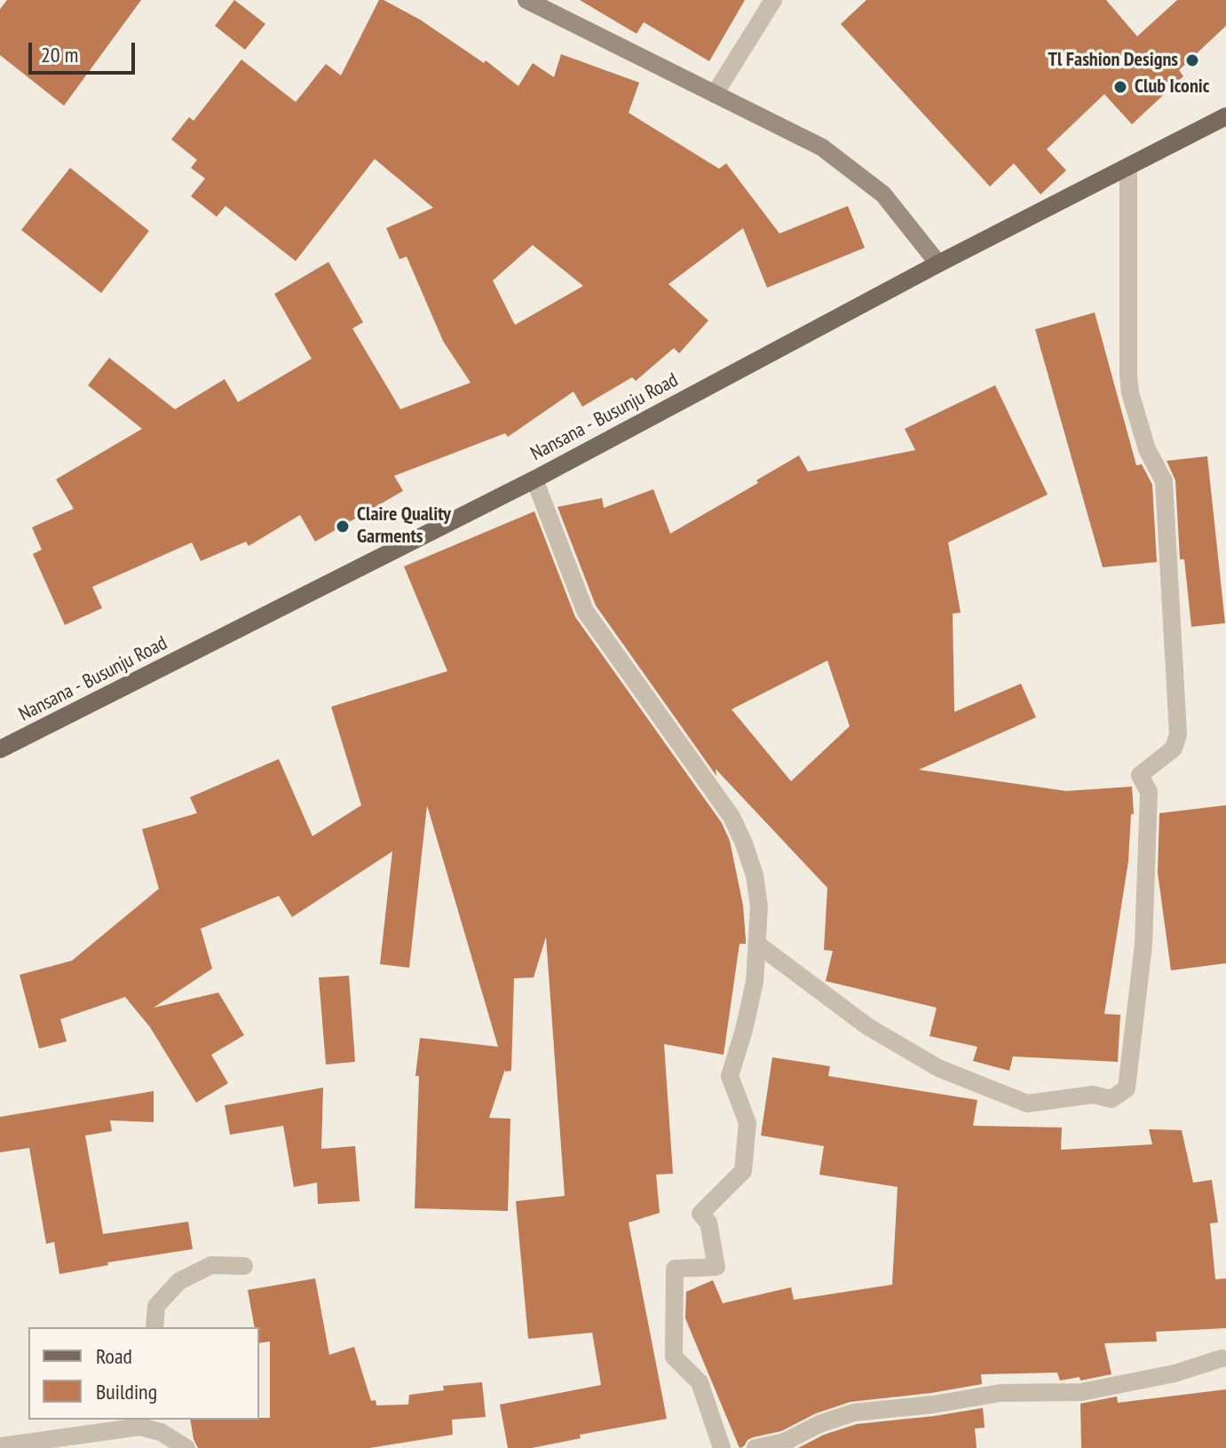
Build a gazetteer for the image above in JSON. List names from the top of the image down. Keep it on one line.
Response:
{"streets":{"main road":["Nansana - Busunju Road"]},"places":["Tl Fashion Designs","Club Iconic","Claire Quality Garments"],"legend":["Road","Building"],"scale_bar":"20 m"}
